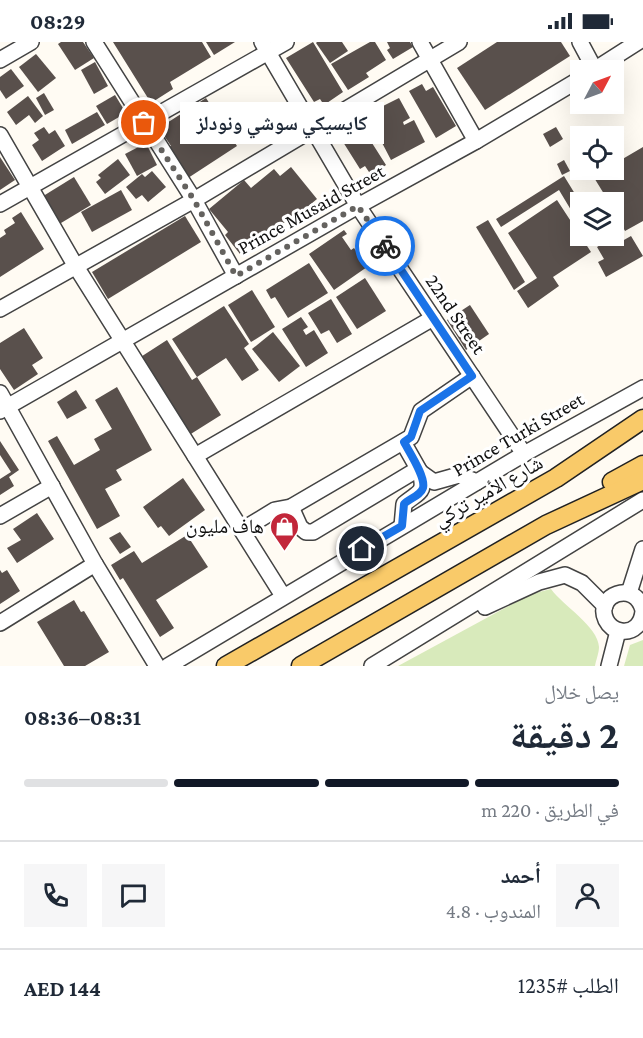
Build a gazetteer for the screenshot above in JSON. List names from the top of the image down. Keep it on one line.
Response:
{"streets":{"main road":["شارع الأمير تركي"],"street":["Prince Musaid Street","22nd Street","Prince Turki Street"]},"crossings":[["Prince Musaid Street","22nd Street"],["22nd Street","Prince Turki Street"]],"places":{"other":["كايسيكي سوشي ونودلز"],"shop":["هاف مليون"]},"north":"top right","page":{"status":"08:29","bubble":"كايسيكي سوشي ونودلز","heading":["2 دقيقة","يصل خلال","08:31–08:36"],"panel":["أحمد","المندوب · 4.8","الطلب #1235","AED 144"],"bar":"في الطريق · 220 m"}}
